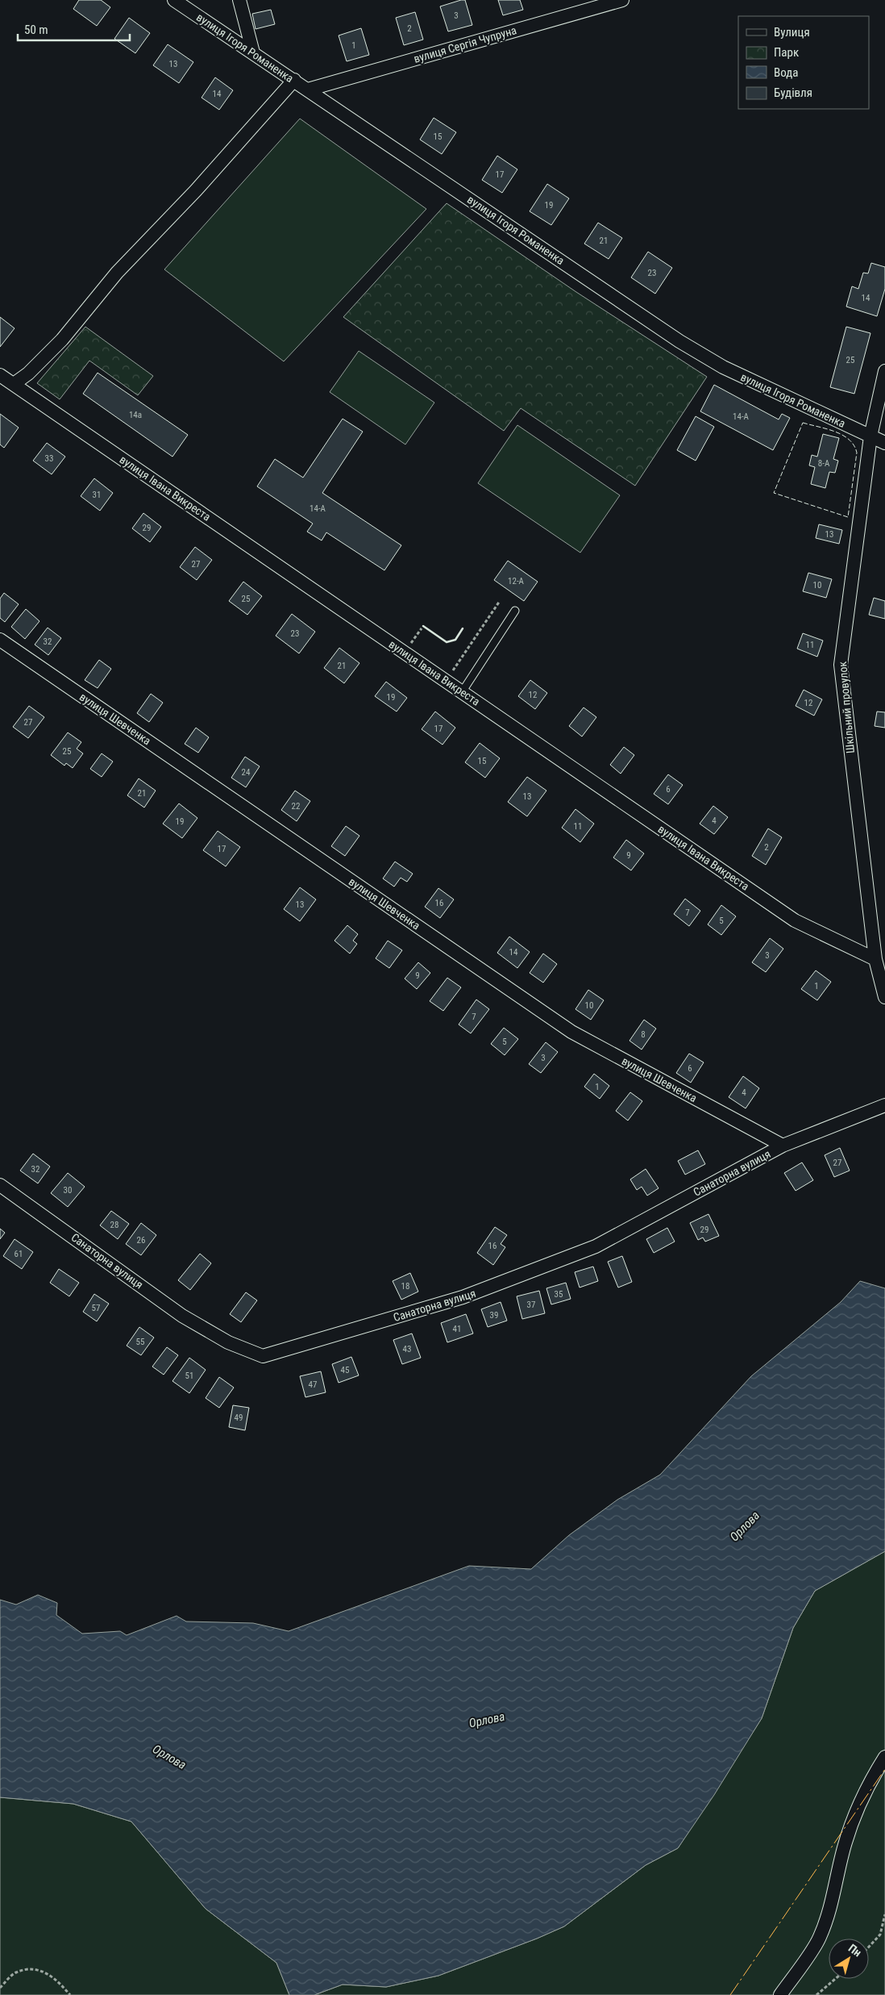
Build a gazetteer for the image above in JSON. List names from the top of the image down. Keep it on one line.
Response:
{"streets":{"street":["вулиця Сергія Чупруна","вулиця Ігоря Романенка","вулиця Івана Викреста","Шкільний провулок","вулиця Шевченка","Санаторна вулиця"]},"crossings":[["вулиця Сергія Чупруна","вулиця Ігоря Романенка"],["вулиця Ігоря Романенка","Шкільний провулок"],["вулиця Івана Викреста","Шкільний провулок"],["вулиця Шевченка","Санаторна вулиця"]],"water":["Орлова"],"house_numbers":["3","2","1","13","14","15","17","19","21","23","14","25","14а","14-А","33","8-А","31","14-А","29","13","27","12-А","10","25","23","32","11","21","12","19","12","27","17","25","15","24","6","21","13","22","4","19","11","2","17","9","16","13","7","5","14","3","9","1","10","7","8","5","3","6","1","4","27","32","30","28","29","26","16","61","18","35","37","57","39","41","55","43","45","51","47","49"],"legend":["Вулиця","Парк","Вода","Будівля"],"scale_bar":"50 m","north":"top right"}
